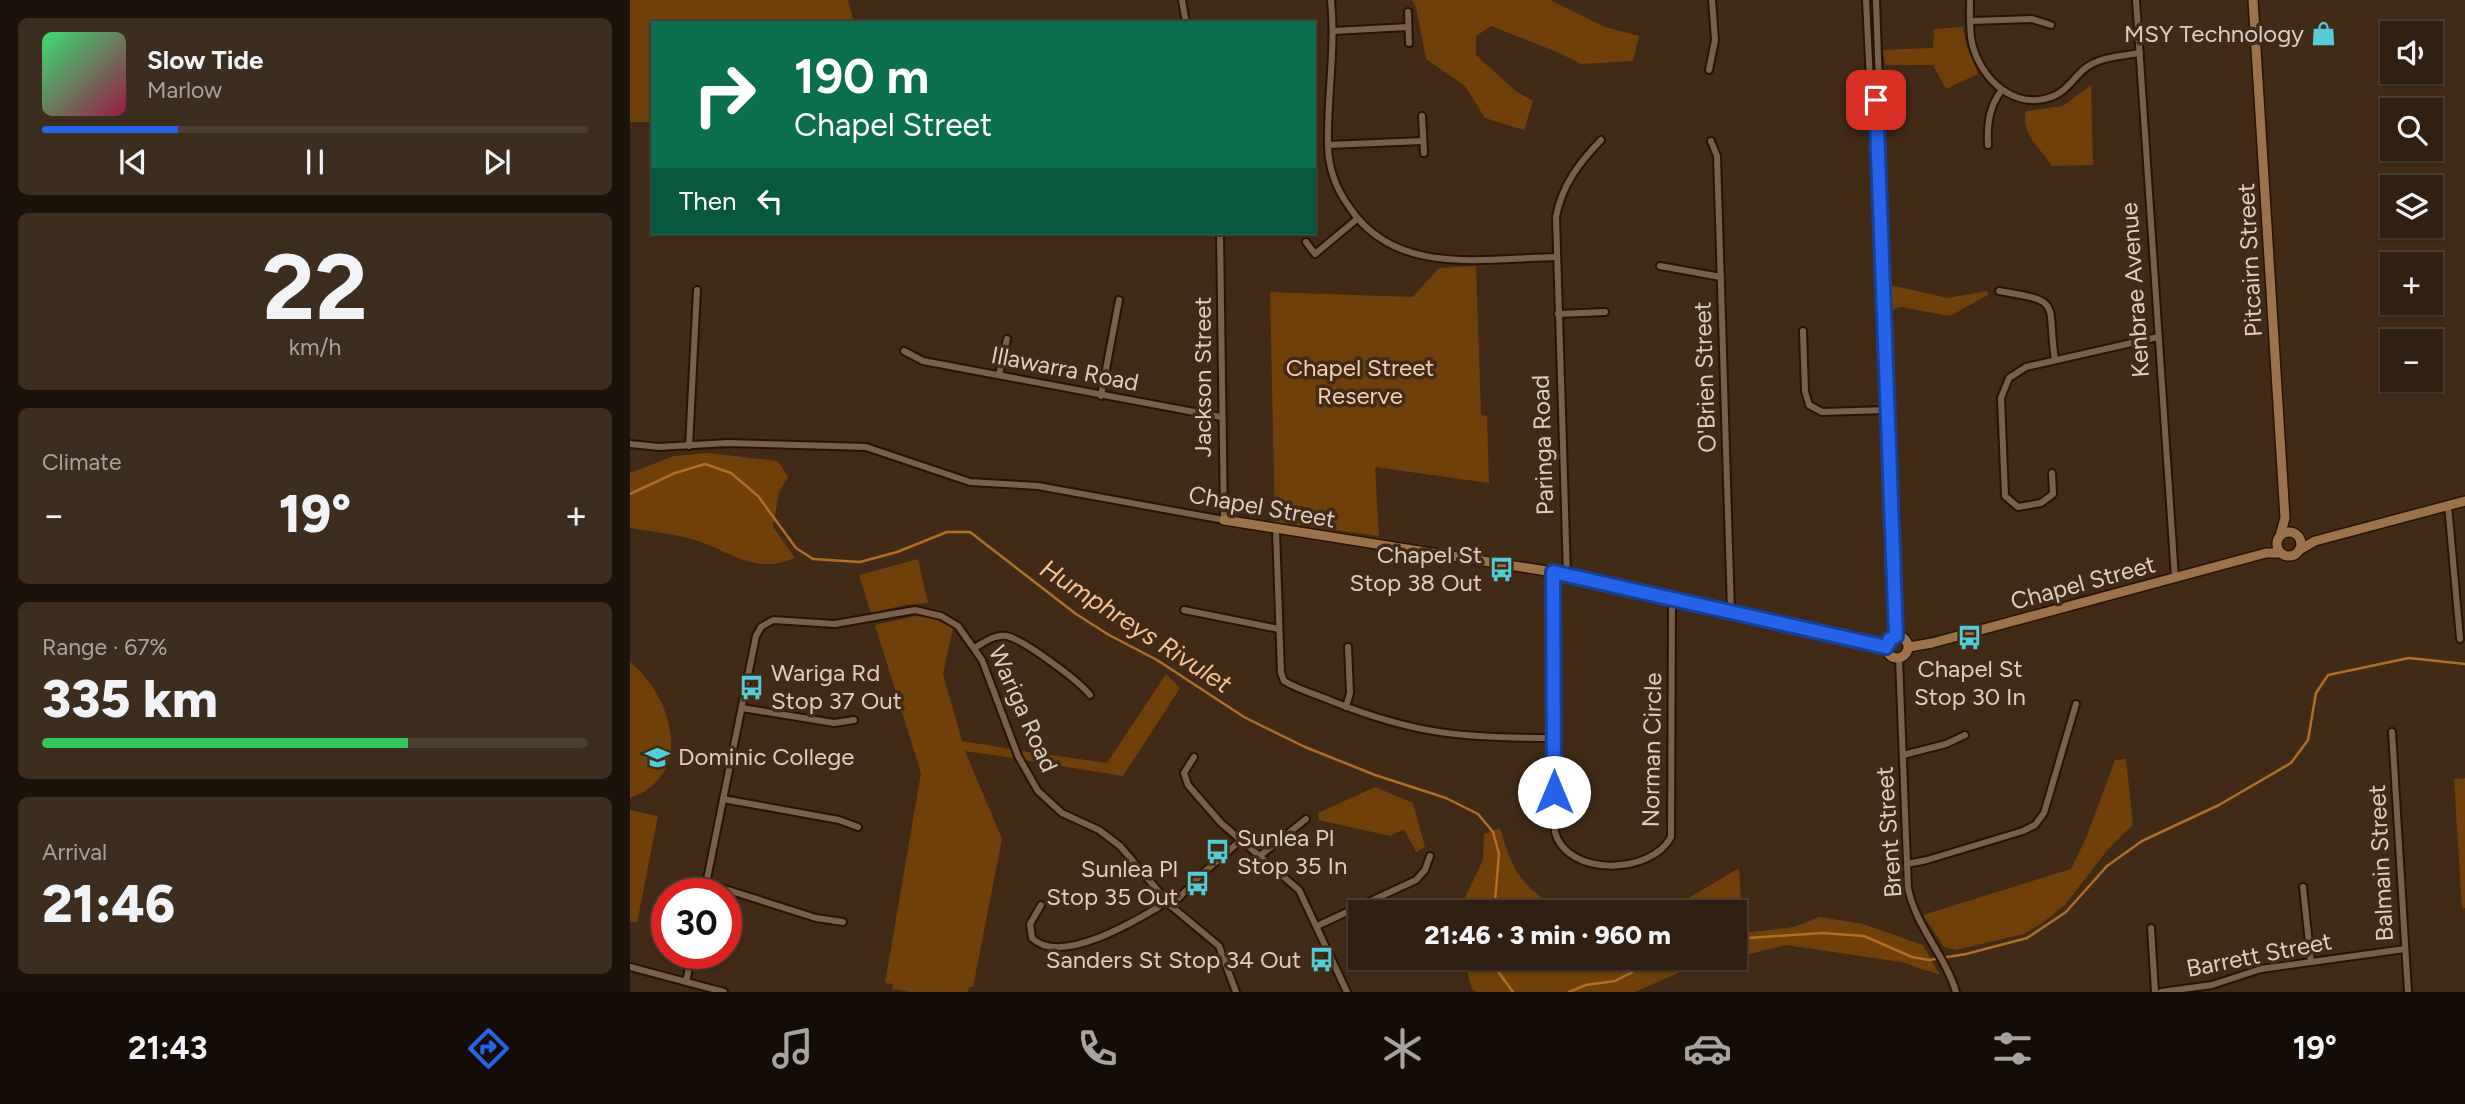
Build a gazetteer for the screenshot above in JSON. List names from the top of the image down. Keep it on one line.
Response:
{"streets":{"street":["Pitcairn Street","Kenbrae Avenue","Illawarra Road","Jackson Street","O'Brien Street","Paringa Road","Chapel Street","Wariga Road","Norman Circle","Brent Street","Balmain Street","Barrett Street"]},"crossings":[["Pitcairn Street","Chapel Street"],["Kenbrae Avenue","Chapel Street"],["Illawarra Road","Jackson Street"],["Jackson Street","Chapel Street"],["O'Brien Street","Chapel Street"],["Paringa Road","Chapel Street"],["Chapel Street","Norman Circle"],["Chapel Street","Brent Street"],["Balmain Street","Barrett Street"]],"water":["Humphreys Rivulet"],"parks":["Chapel Street Reserve"],"places":{"shop":["MSY Technology"],"bus stop":["Chapel St Stop 38 Out","Chapel St Stop 30 In","Wariga Rd Stop 37 Out","Sunlea Pl Stop 35 In","Sunlea Pl Stop 35 Out","Sanders St Stop 34 Out"],"school or university":["Dominic College"]},"page":{"map_buttons":["+","−"],"turn":["190 m","Chapel Street"],"song":["Slow Tide","Marlow"],"then":"Then","tile":[["22","km/h"],"Climate",["Range · 67%","335 km"],["Arrival","21:46"]],"heat":["−","19°","+"],"limit":"30","trip":"21:46 · 3 min · 960 m","tabs":["21:43","19°"]}}
